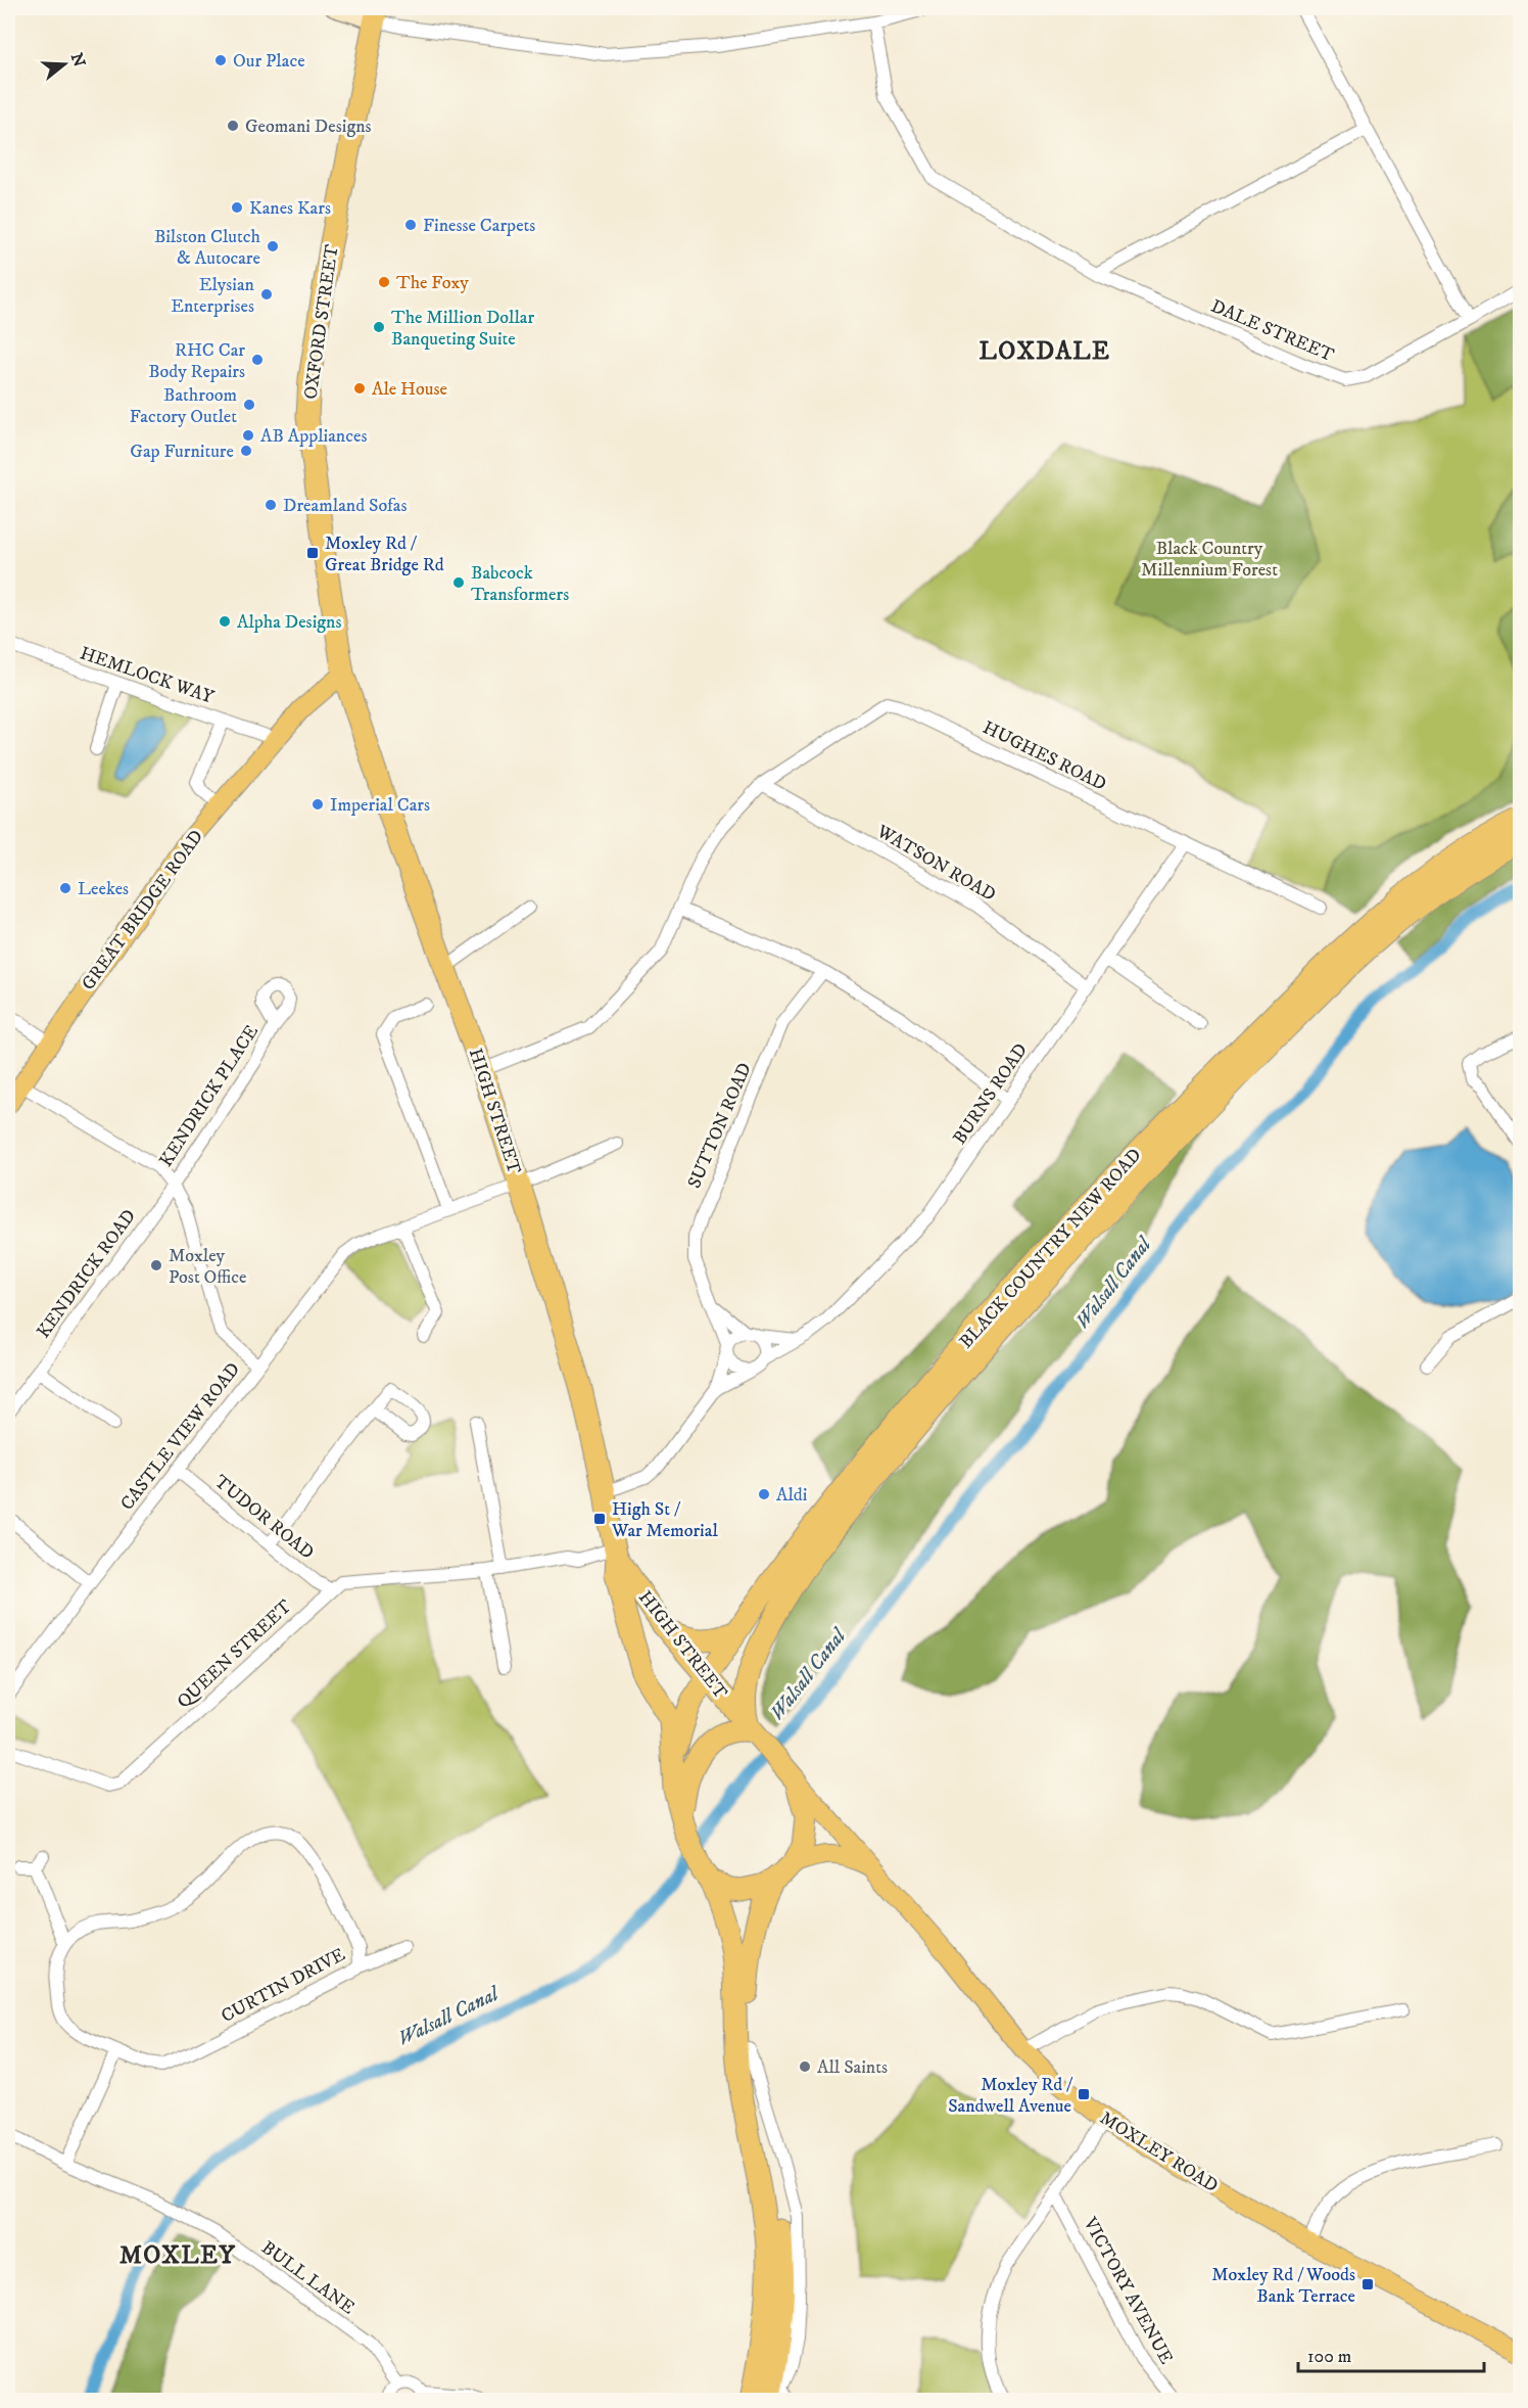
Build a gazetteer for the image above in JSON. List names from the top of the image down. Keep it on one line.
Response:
{"streets":{"highway":["OXFORD STREET","HIGH STREET","BLACK COUNTRY NEW ROAD"],"main road":["GREAT BRIDGE ROAD","MOXLEY ROAD"],"street":["DALE STREET","HEMLOCK WAY","HUGHES ROAD","WATSON ROAD","BURNS ROAD","KENDRICK PLACE","SUTTON ROAD","KENDRICK ROAD","CASTLE VIEW ROAD","TUDOR ROAD","QUEEN STREET","CURTIN DRIVE","BULL LANE","VICTORY AVENUE"]},"crossings":[["OXFORD STREET","GREAT BRIDGE ROAD"],["OXFORD STREET","HIGH STREET"],["HEMLOCK WAY","GREAT BRIDGE ROAD"],["HUGHES ROAD","WATSON ROAD"],["HUGHES ROAD","BURNS ROAD"],["WATSON ROAD","BURNS ROAD"],["GREAT BRIDGE ROAD","HIGH STREET"],["BURNS ROAD","SUTTON ROAD"],["KENDRICK PLACE","KENDRICK ROAD"],["HIGH STREET","BLACK COUNTRY NEW ROAD"],["HIGH STREET","CASTLE VIEW ROAD"],["HIGH STREET","QUEEN STREET"],["HIGH STREET","MOXLEY ROAD"],["BLACK COUNTRY NEW ROAD","MOXLEY ROAD"],["CASTLE VIEW ROAD","TUDOR ROAD"],["TUDOR ROAD","QUEEN STREET"]],"districts":["LOXDALE","MOXLEY"],"water":["Walsall Canal"],"parks":["Black Country Millennium Forest"],"places":{"other":["Our Place","Geomani Designs","Kanes Kars","Finesse Carpets","Bilston Clutch & Autocare","The Foxy","Elysian Enterprises","The Million Dollar Banqueting Suite","RHC Car Body Repairs","Ale House","Bathroom Factory Outlet","AB Appliances","Gap Furniture","Dreamland Sofas","Babcock Transformers","Alpha Designs","Imperial Cars","Leekes","Moxley Post Office","Aldi","All Saints"],"transit":["Moxley Rd / Great Bridge Rd","High St / War Memorial","Moxley Rd / Sandwell Avenue","Moxley Rd / Woods Bank Terrace"]},"scale_bar":"100 m","north":"right"}
